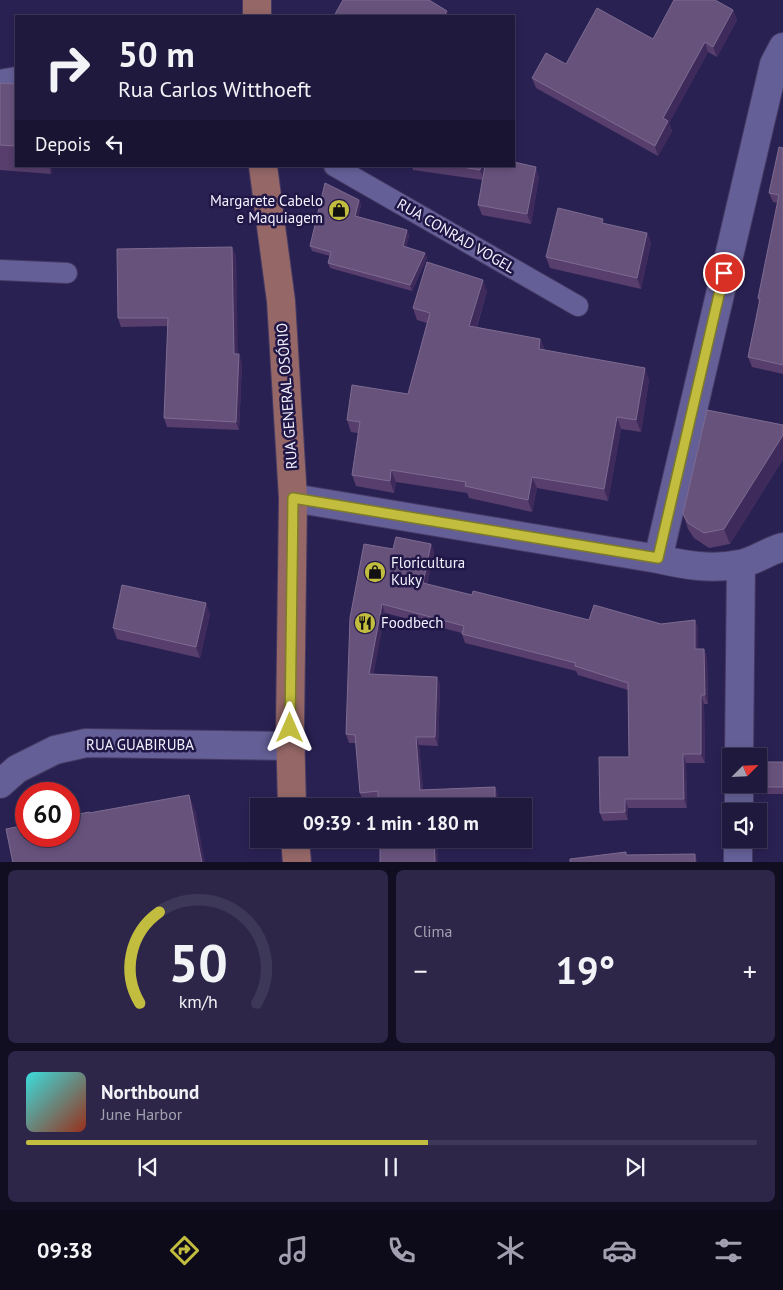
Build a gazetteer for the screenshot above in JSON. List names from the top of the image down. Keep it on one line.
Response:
{"streets":{"main road":["RUA GENERAL OSÓRIO"],"street":["RUA GUABIRUBA"],"lane":["RUA CONRAD VOGEL"]},"crossings":[["RUA GENERAL OSÓRIO","RUA GUABIRUBA"]],"places":{"shop":["Margarete Cabelo e Maquiagem","Floricultura Kuky"],"restaurant":["Foodbech"]},"north":"top right","page":{"turn":["50 m","Rua Carlos Witthoeft"],"then":"Depois","limit":"60","trip":"09:39 · 1 min · 180 m","tile":"Clima","heat":["−","19°","+"],"song":["Northbound","June Harbor"],"tabs":"09:38","gauge":["50","km/h"]}}
